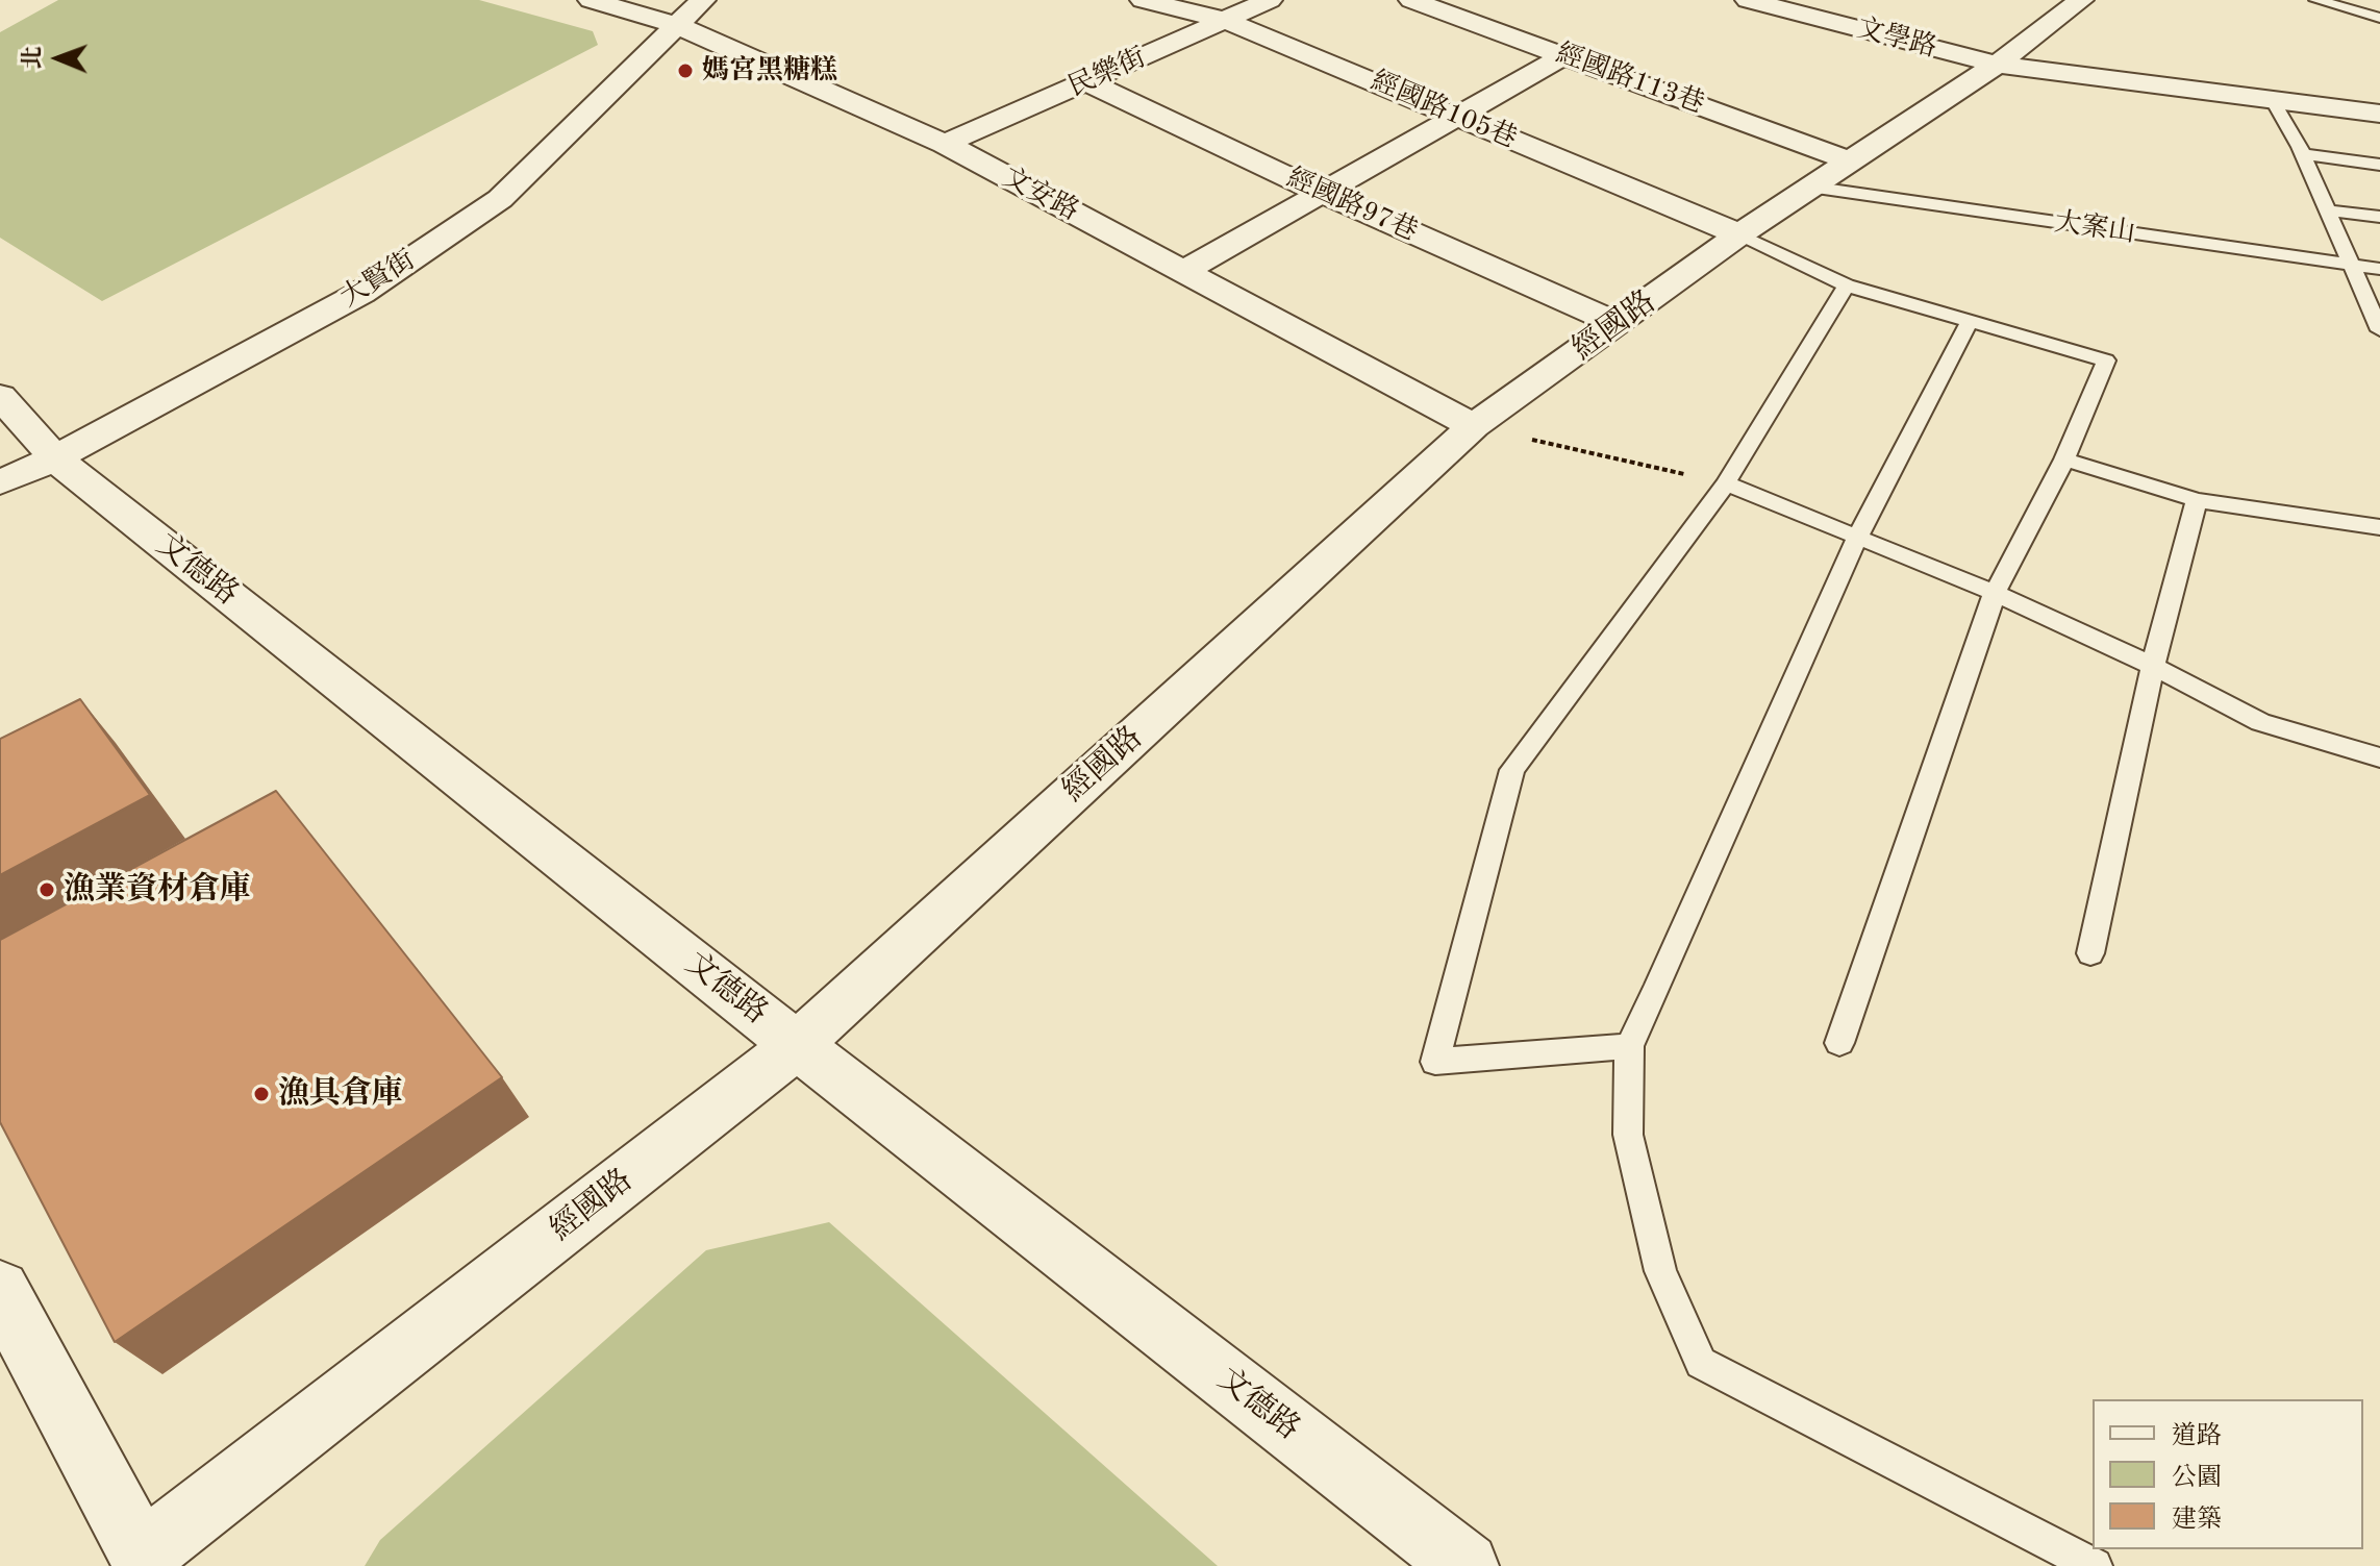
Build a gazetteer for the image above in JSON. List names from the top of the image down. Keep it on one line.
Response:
{"streets":{"street":["文學路","民樂街","經國路113巷","經國路105巷","文安路","經國路97巷","大賢街","經國路","文德路"],"lane":["大案山"]},"crossings":[["文學路","經國路"],["民樂街","經國路105巷"],["民樂街","文安路"],["民樂街","經國路97巷"],["經國路113巷","經國路"],["經國路105巷","經國路"],["文安路","大賢街"],["文安路","經國路"],["經國路97巷","經國路"],["大案山","經國路"],["大賢街","文德路"],["經國路","文德路"]],"places":["媽宮黑糖糕","漁業資材倉庫","漁具倉庫"],"legend":["道路","公園","建築"],"north":"left"}
